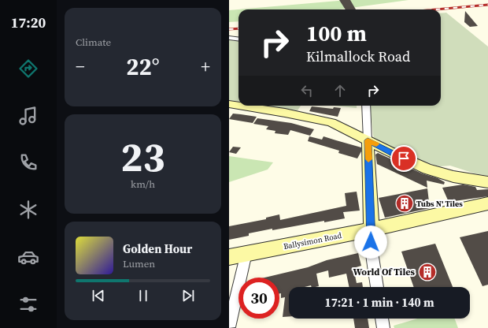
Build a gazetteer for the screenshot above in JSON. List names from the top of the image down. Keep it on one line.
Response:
{"streets":{"street":["Ballysimon Road"]},"places":{"building":["Tubs N' Tiles","World Of Tiles"]},"page":{"tabs":"17:20","tile":["Climate",["23","km/h"]],"turn":["100 m","Kilmallock Road"],"heat":["−","22°","+"],"song":["Golden Hour","Lumen"],"limit":"30","trip":"17:21 · 1 min · 140 m"}}
